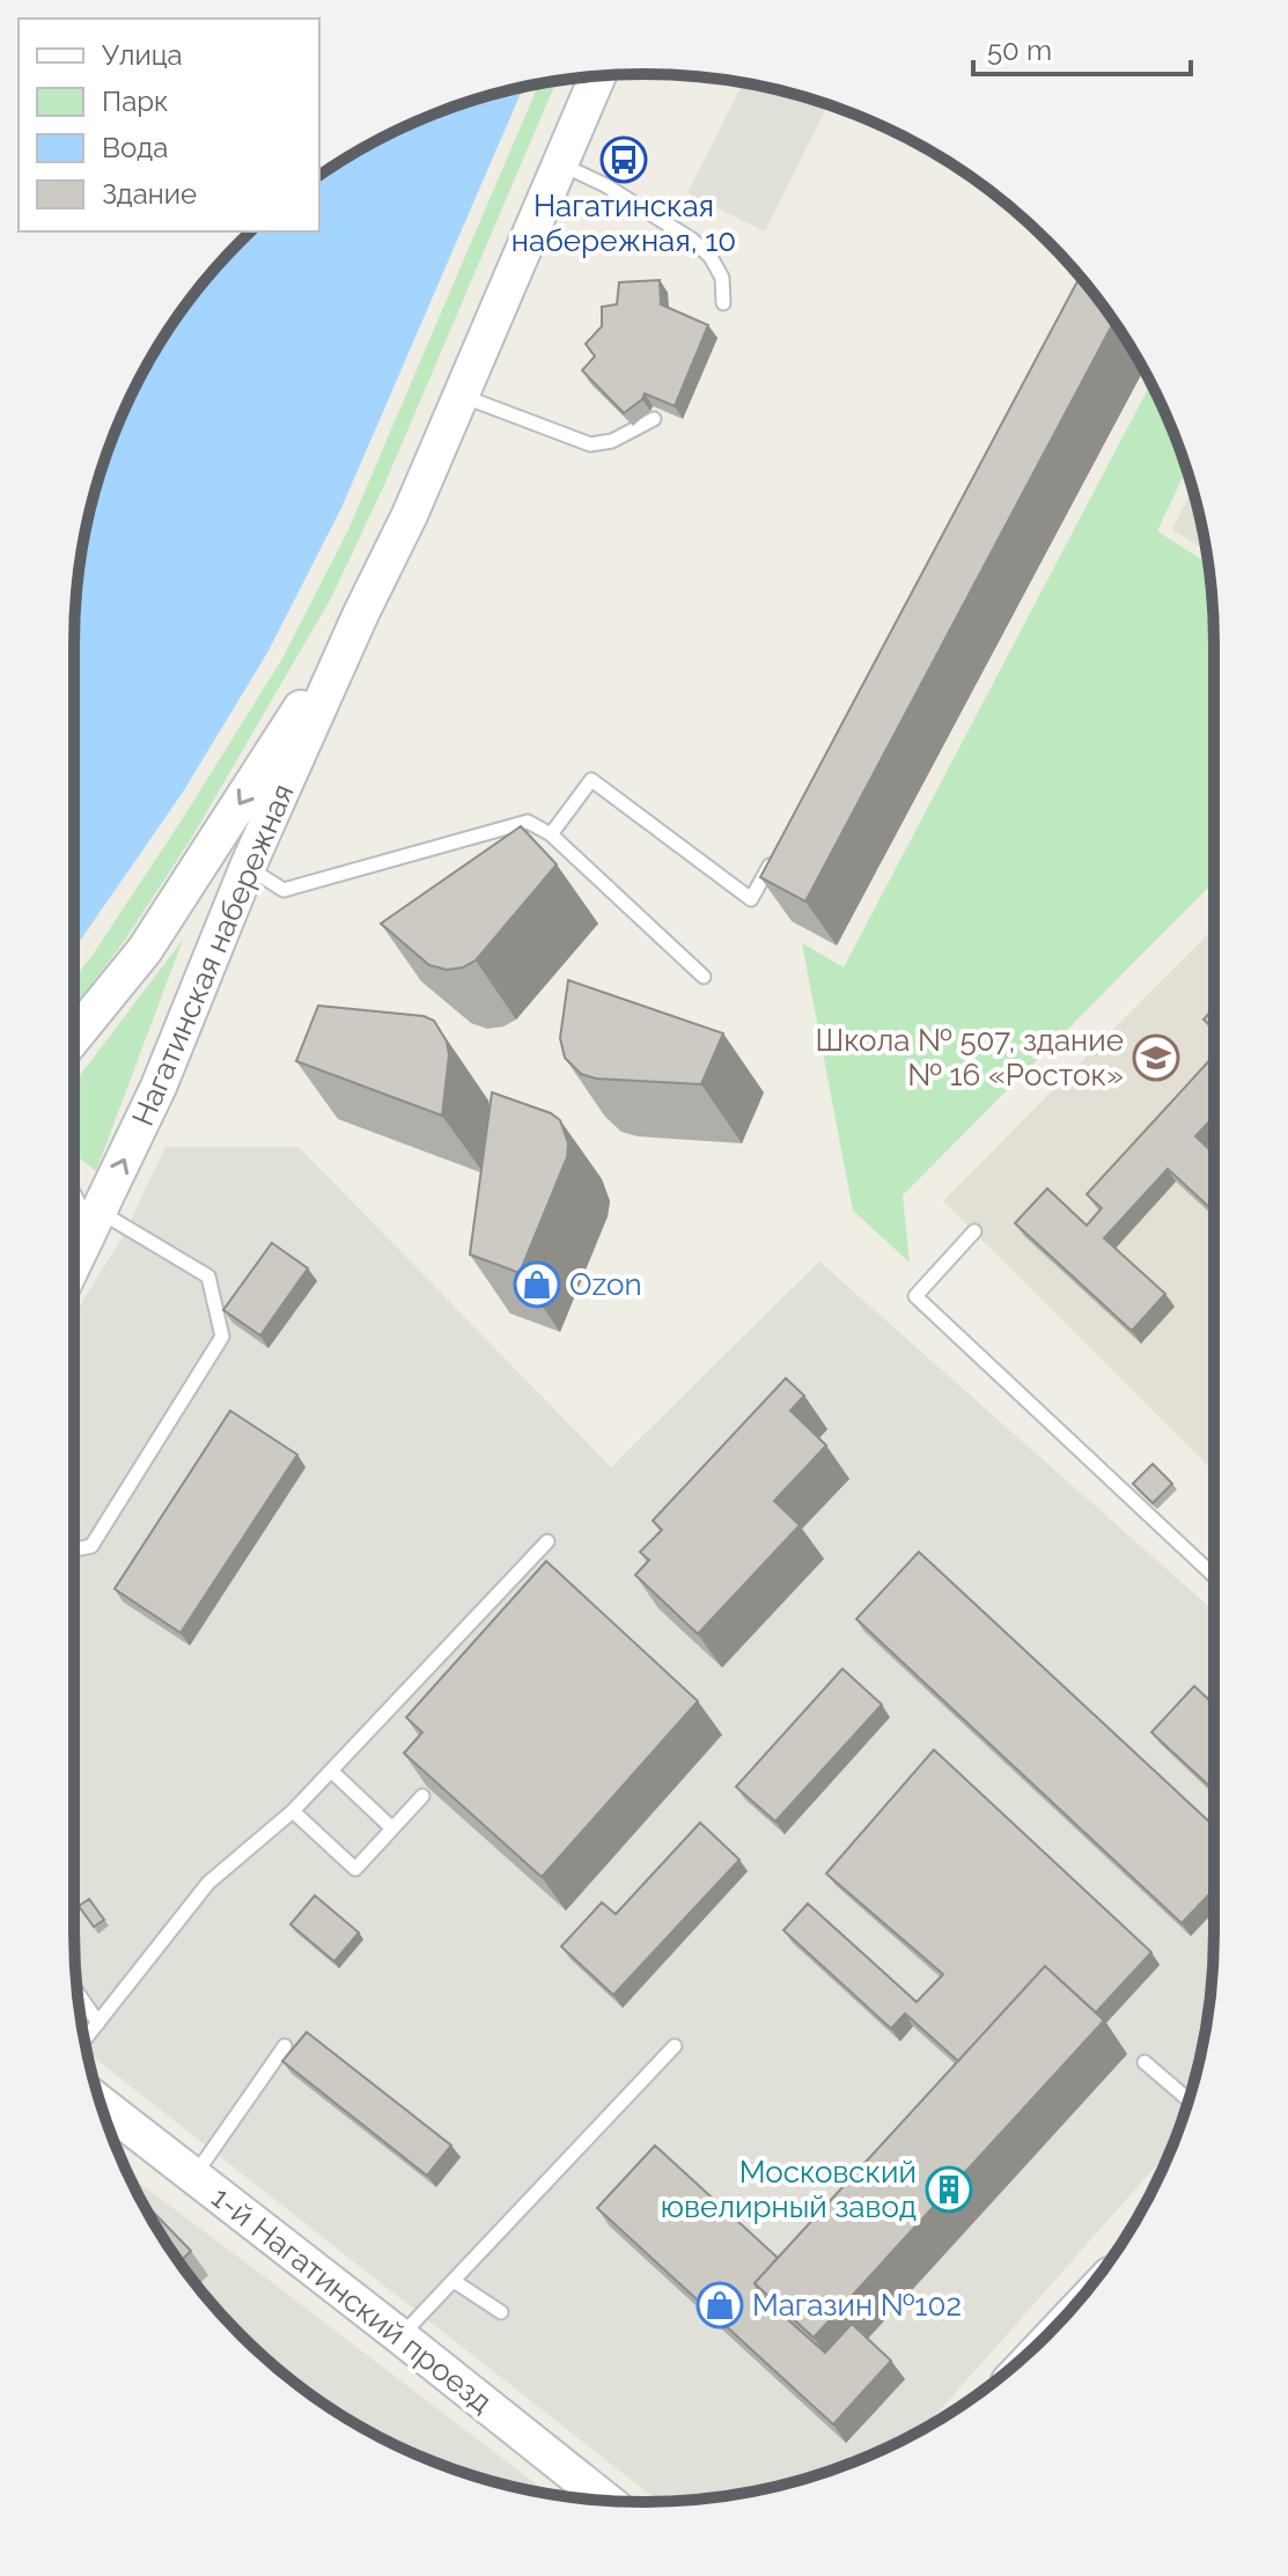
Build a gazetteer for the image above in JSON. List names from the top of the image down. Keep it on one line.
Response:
{"streets":{"main road":["Нагатинская набережная","1-й Нагатинский проезд"]},"places":{"bus stop":["Нагатинская набережная, 10"],"school or university":["Школа № 507, здание № 16 «Росток»"],"shop":["Ozon","Магазин №102"],"building":["Московский ювелирный завод"]},"legend":["Улица","Парк","Вода","Здание"],"scale_bar":"50 m"}
